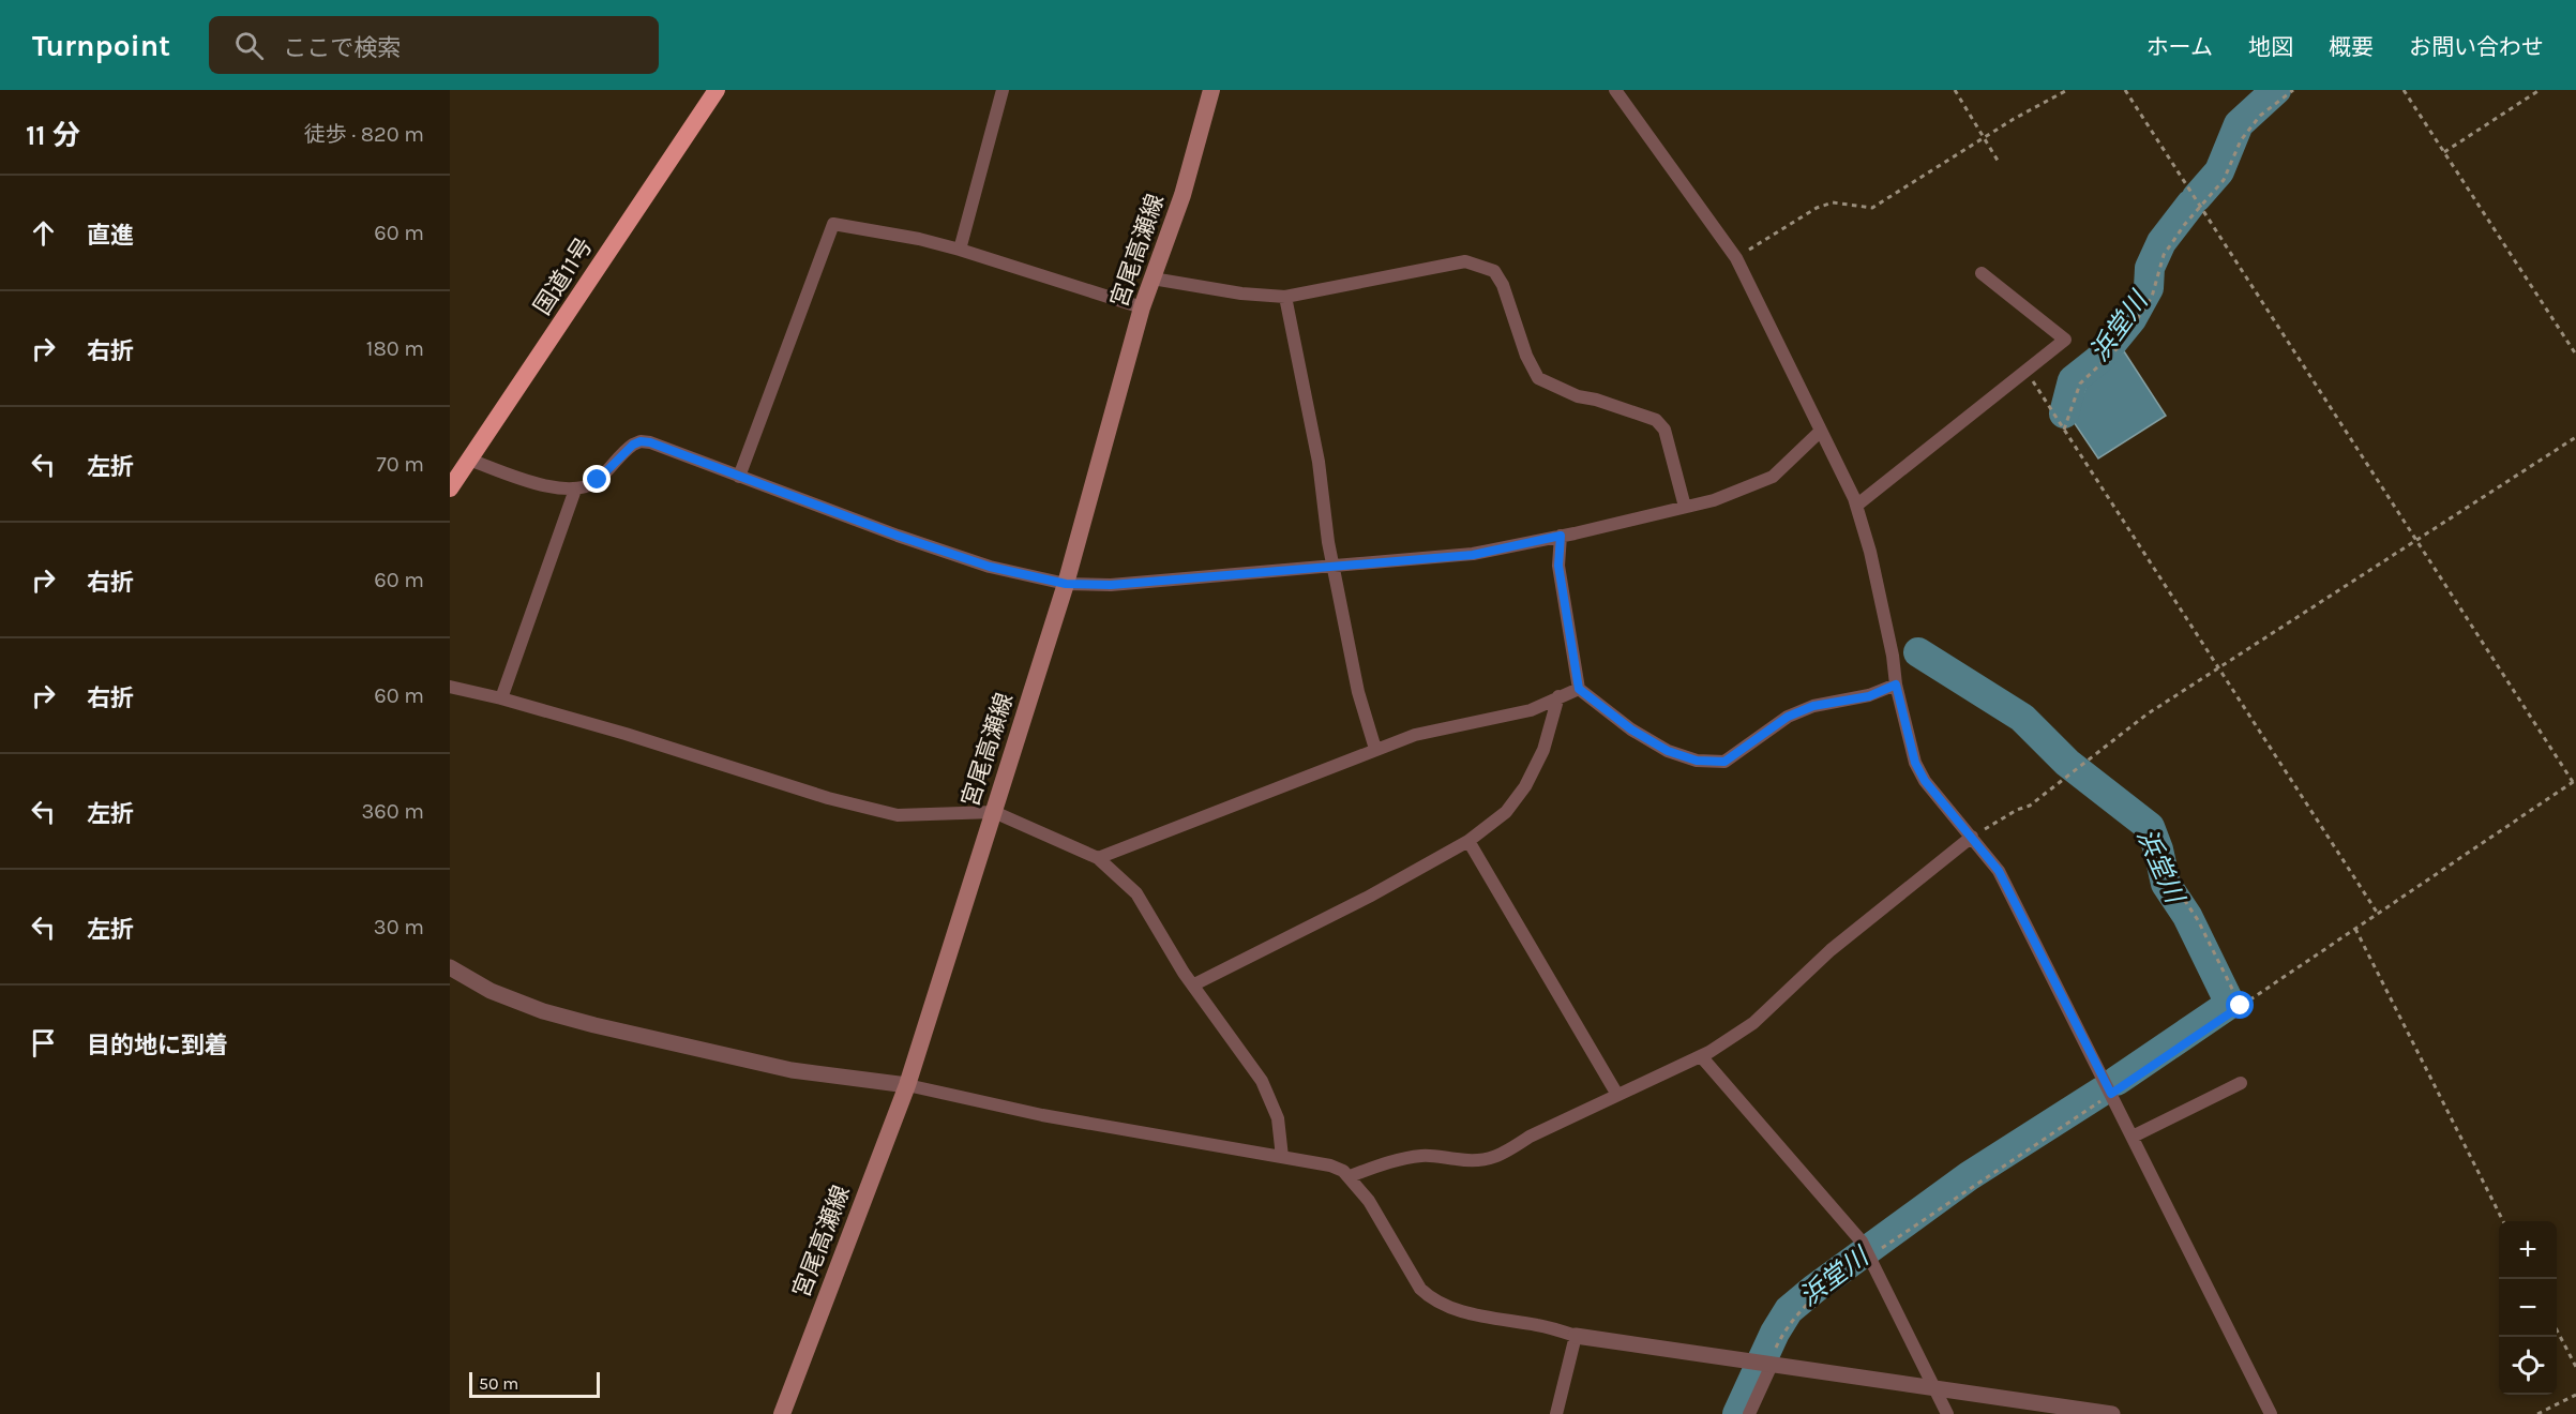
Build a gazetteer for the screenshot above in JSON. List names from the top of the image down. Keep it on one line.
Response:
{"streets":{"highway":["国道11号"],"main road":["宮尾高瀬線"]},"water":["浜堂川"],"scale_bar":"50 m","page":{"header":"Turnpoint","search":"ここで検索","nav":["ホーム","地図","概要","お問い合わせ"],"heading":["11 分","徒歩 · 820 m"],"list":[["直進","60 m"],["右折","180 m"],["左折","70 m"],["右折","60 m"],["右折","60 m"],["左折","360 m"],["左折","30 m"],"目的地に到着"],"map_buttons":["+","−"],"scale":"50 m"}}
